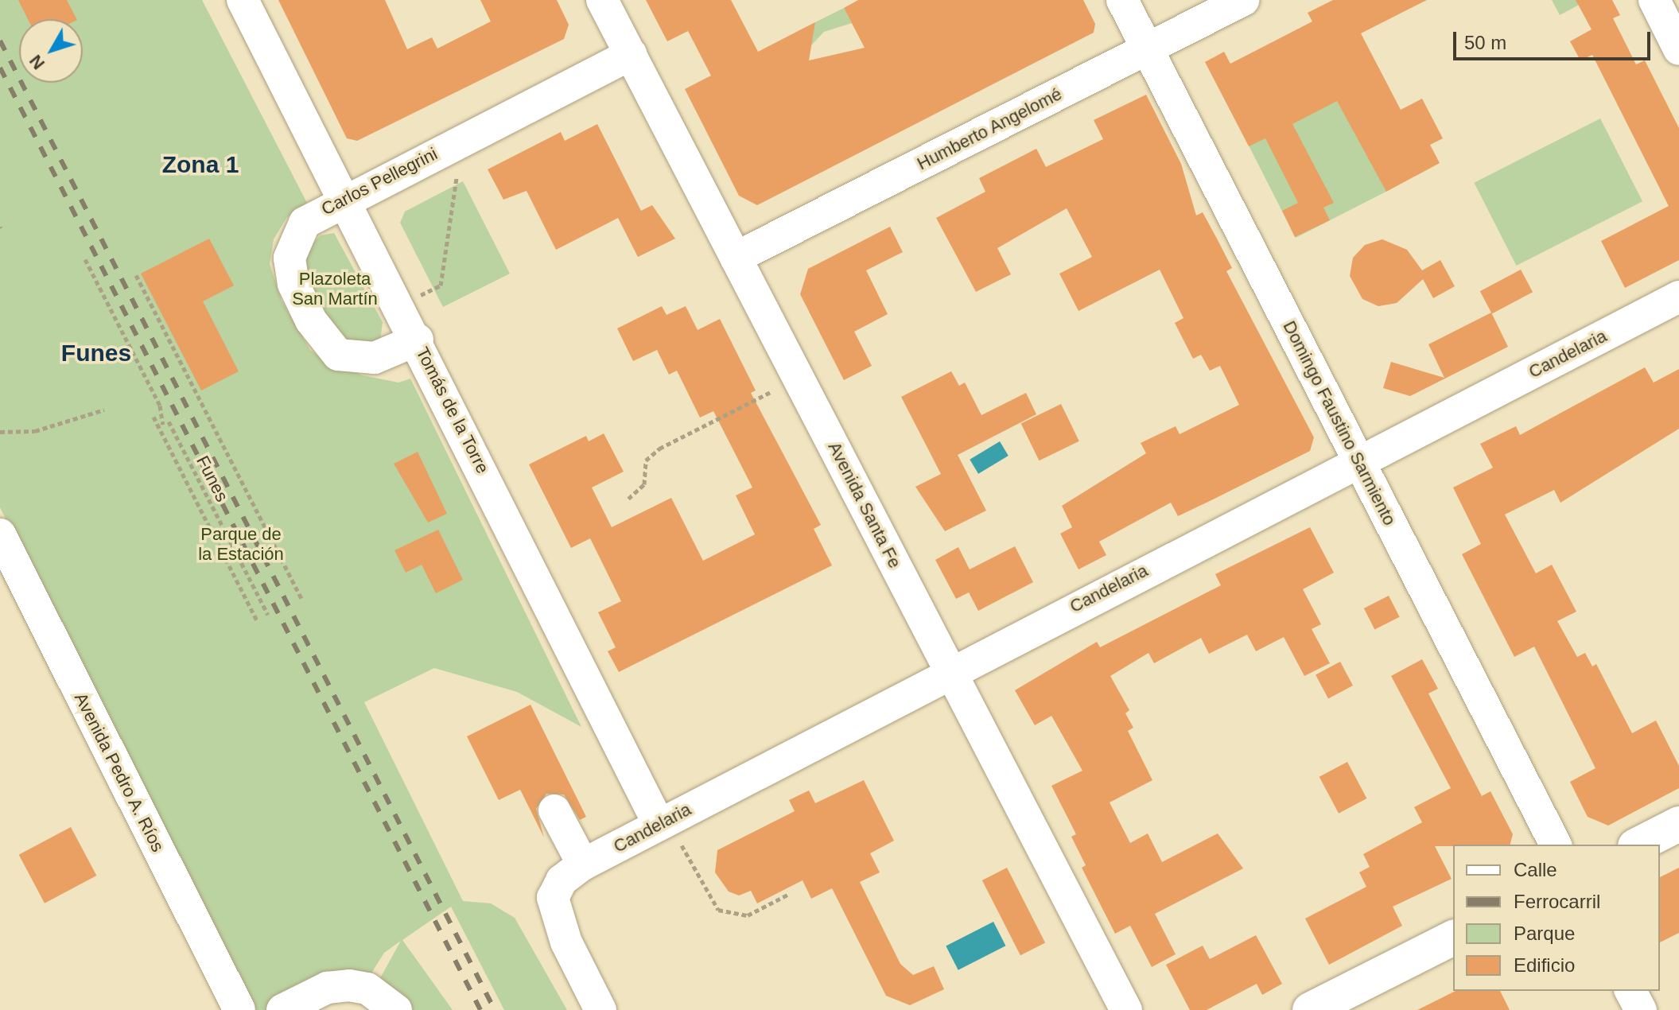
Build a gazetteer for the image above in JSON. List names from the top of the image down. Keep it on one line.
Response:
{"streets":{"street":["Humberto Angelomé","Carlos Pellegrini","Candelaria","Tomás de la Torre","Domingo Faustino Sarmiento","Avenida Santa Fe","Avenida Pedro A. Ríos"],"path":["Funes"]},"crossings":[["Humberto Angelomé","Domingo Faustino Sarmiento"],["Humberto Angelomé","Avenida Santa Fe"],["Carlos Pellegrini","Tomás de la Torre"],["Carlos Pellegrini","Avenida Santa Fe"],["Candelaria","Tomás de la Torre"],["Candelaria","Domingo Faustino Sarmiento"],["Candelaria","Avenida Santa Fe"]],"districts":["Zona 1","Funes"],"parks":["Plazoleta San Martín","Parque de la Estación"],"legend":["Calle","Ferrocarril","Parque","Edificio"],"scale_bar":"50 m","north":"bottom left"}
